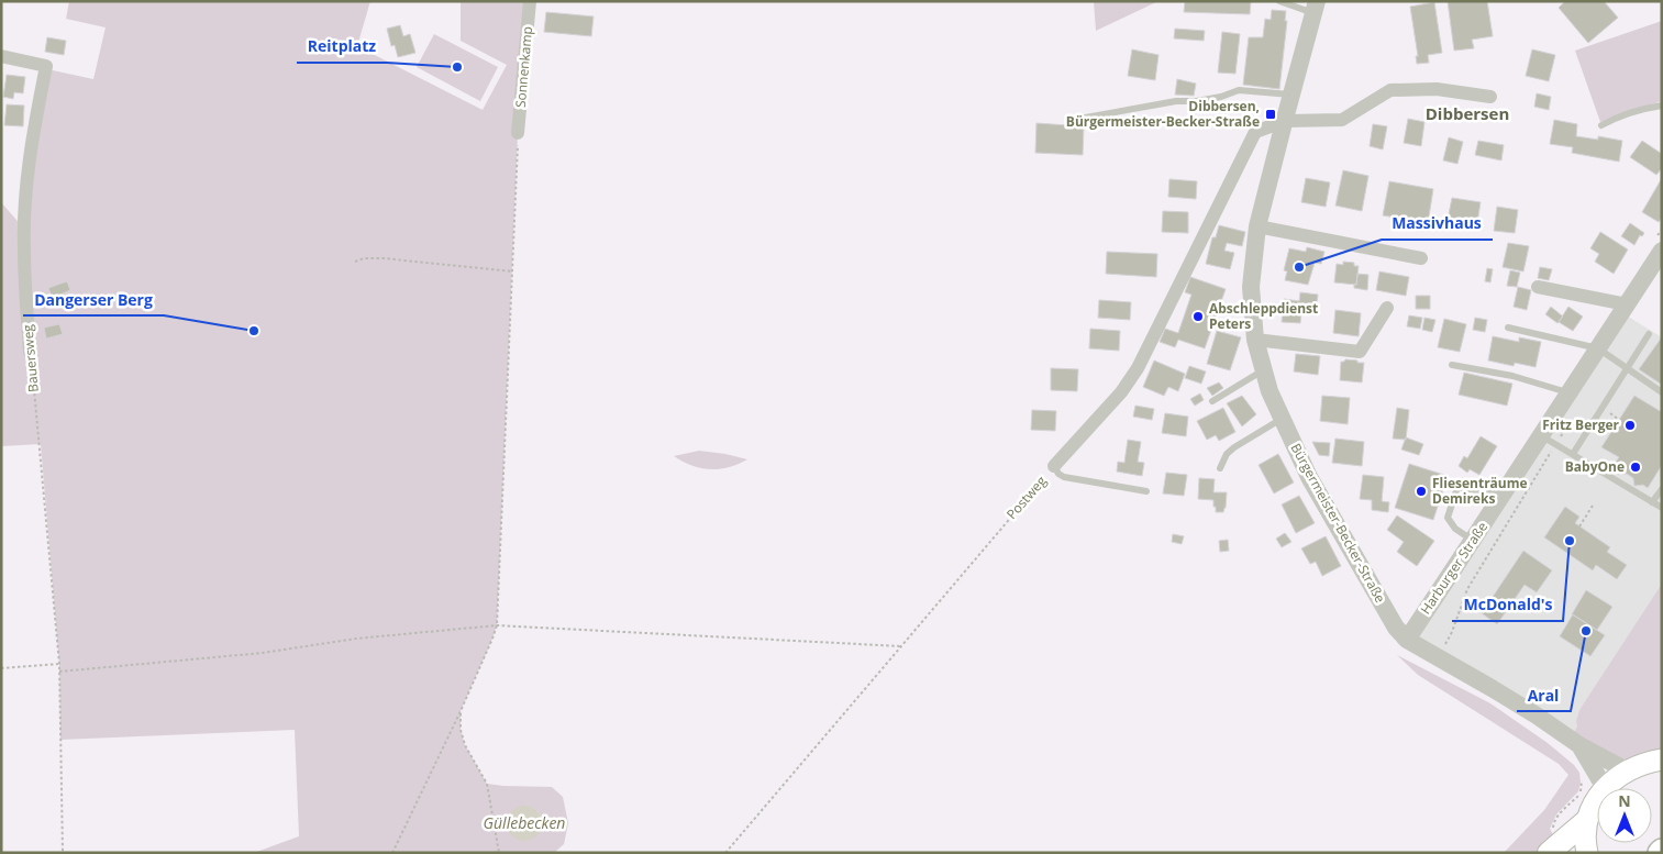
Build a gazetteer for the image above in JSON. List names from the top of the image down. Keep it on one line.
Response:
{"streets":{"street":["Sonnenkamp","Bauersweg","Postweg","Bürgermeister-Becker-Straße","Harburger Straße"]},"crossings":[["Postweg","Bürgermeister-Becker-Straße"],["Bürgermeister-Becker-Straße","Harburger Straße"]],"districts":["Dibbersen"],"water":["Güllebecken"],"places":{"other":["Reitplatz","Massivhaus","Abschleppdienst Peters","Dangerser Berg","Fritz Berger","BabyOne","Fliesenträume Demireks","McDonald's","Aral"],"transit":["Dibbersen, Bürgermeister-Becker-Straße"]},"north":"top"}
